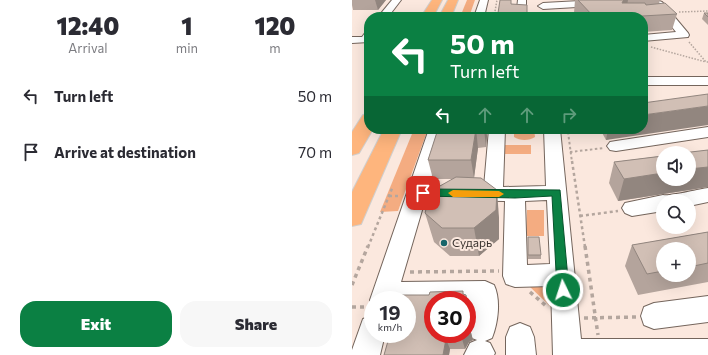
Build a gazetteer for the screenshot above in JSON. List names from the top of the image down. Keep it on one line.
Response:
{"places":["Сударь"],"page":{"eta":["12:40","Arrival","1","min","120","m"],"turn":["50 m","Turn left"],"list":[{"name":"Turn left","value":"50 m"},{"name":"Arrive at destination","value":"70 m"}],"map_buttons":"+","speed":"19 km/h","limit":"30","buttons":["Exit","Share"]}}
